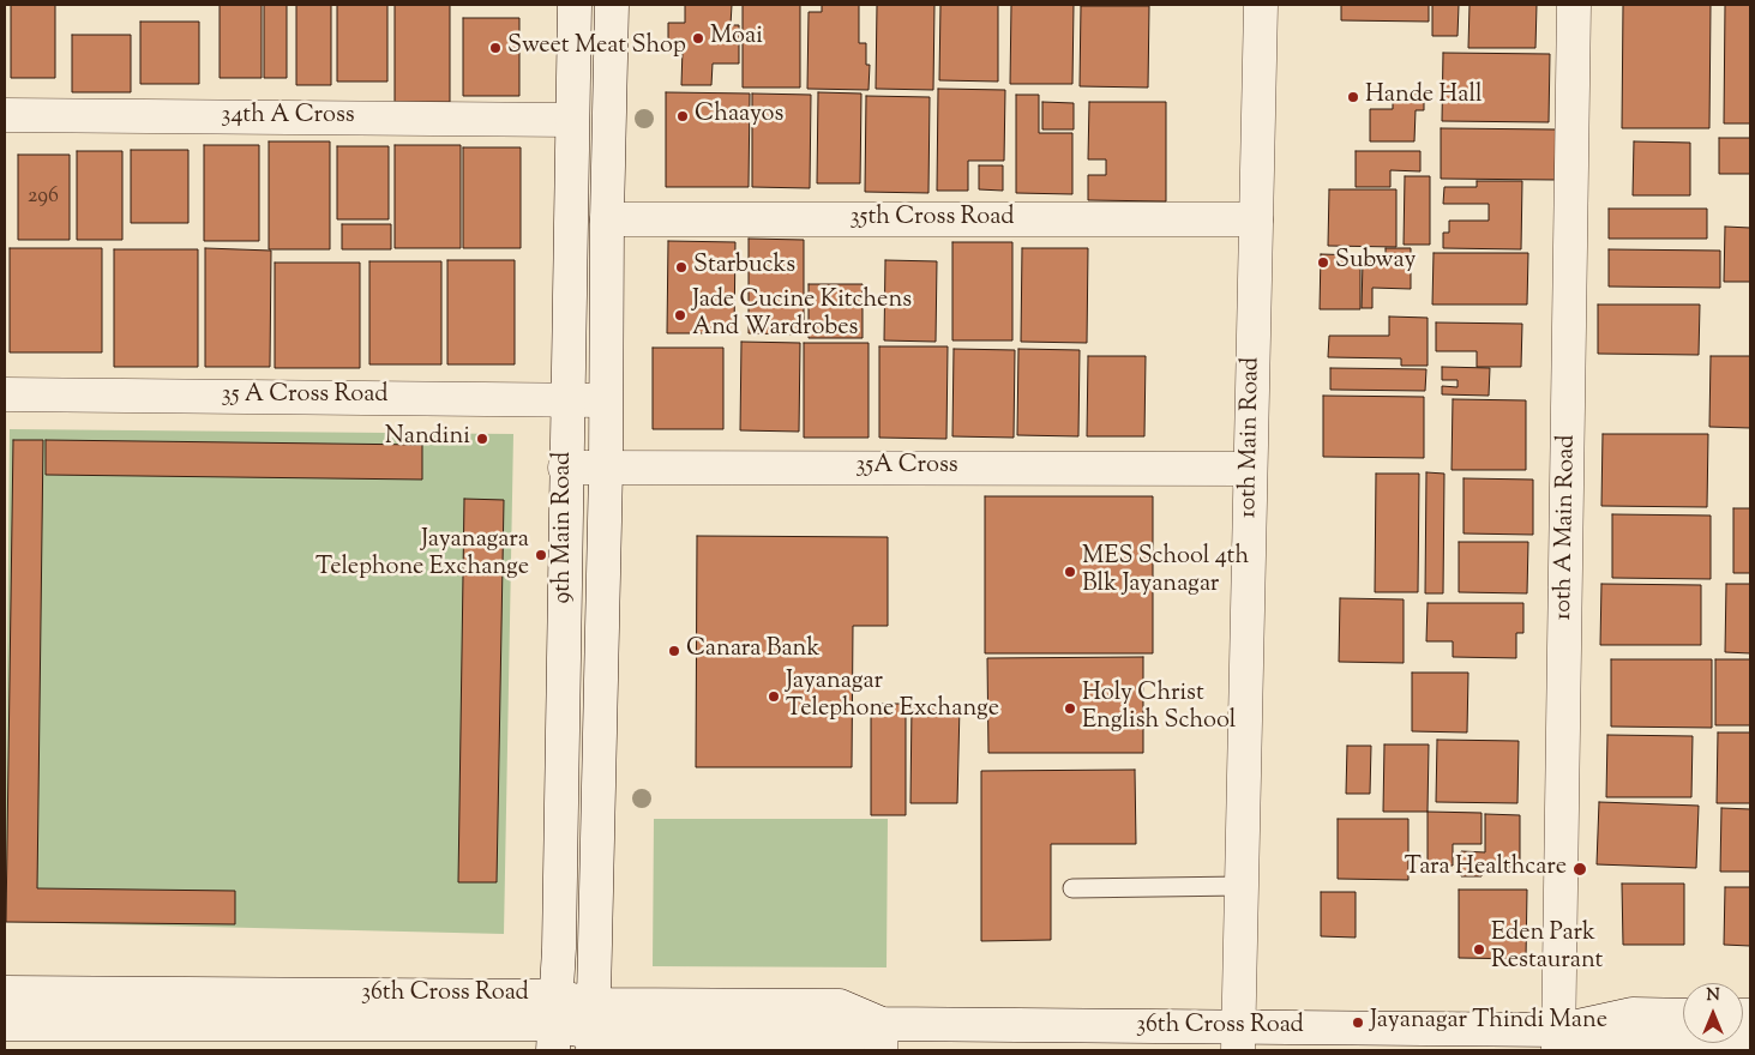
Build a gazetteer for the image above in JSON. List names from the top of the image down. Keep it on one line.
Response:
{"streets":{"street":["34th A Cross","35th Cross Road","35 A Cross Road","10th Main Road","35A Cross","9th Main Road","10th A Main Road","36th Cross Road"]},"crossings":[["34th A Cross","9th Main Road"],["35th Cross Road","10th Main Road"],["35th Cross Road","9th Main Road"],["35 A Cross Road","9th Main Road"],["10th Main Road","35A Cross"],["10th Main Road","36th Cross Road"],["35A Cross","9th Main Road"],["9th Main Road","36th Cross Road"],["10th A Main Road","36th Cross Road"]],"places":["Moai","Sweet Meat Shop","Hande Hall","Chaayos","Subway","Starbucks","Jade Cucine Kitchens And Wardrobes","Nandini","Jayanagara Telephone Exchange","MES School 4th Blk Jayanagar","Canara Bank","Jayanagar Telephone Exchange","Holy Christ English School","Tara Healthcare","Eden Park Restaurant","Jayanagar Thindi Mane"],"house_numbers":["296"],"north":"top"}
